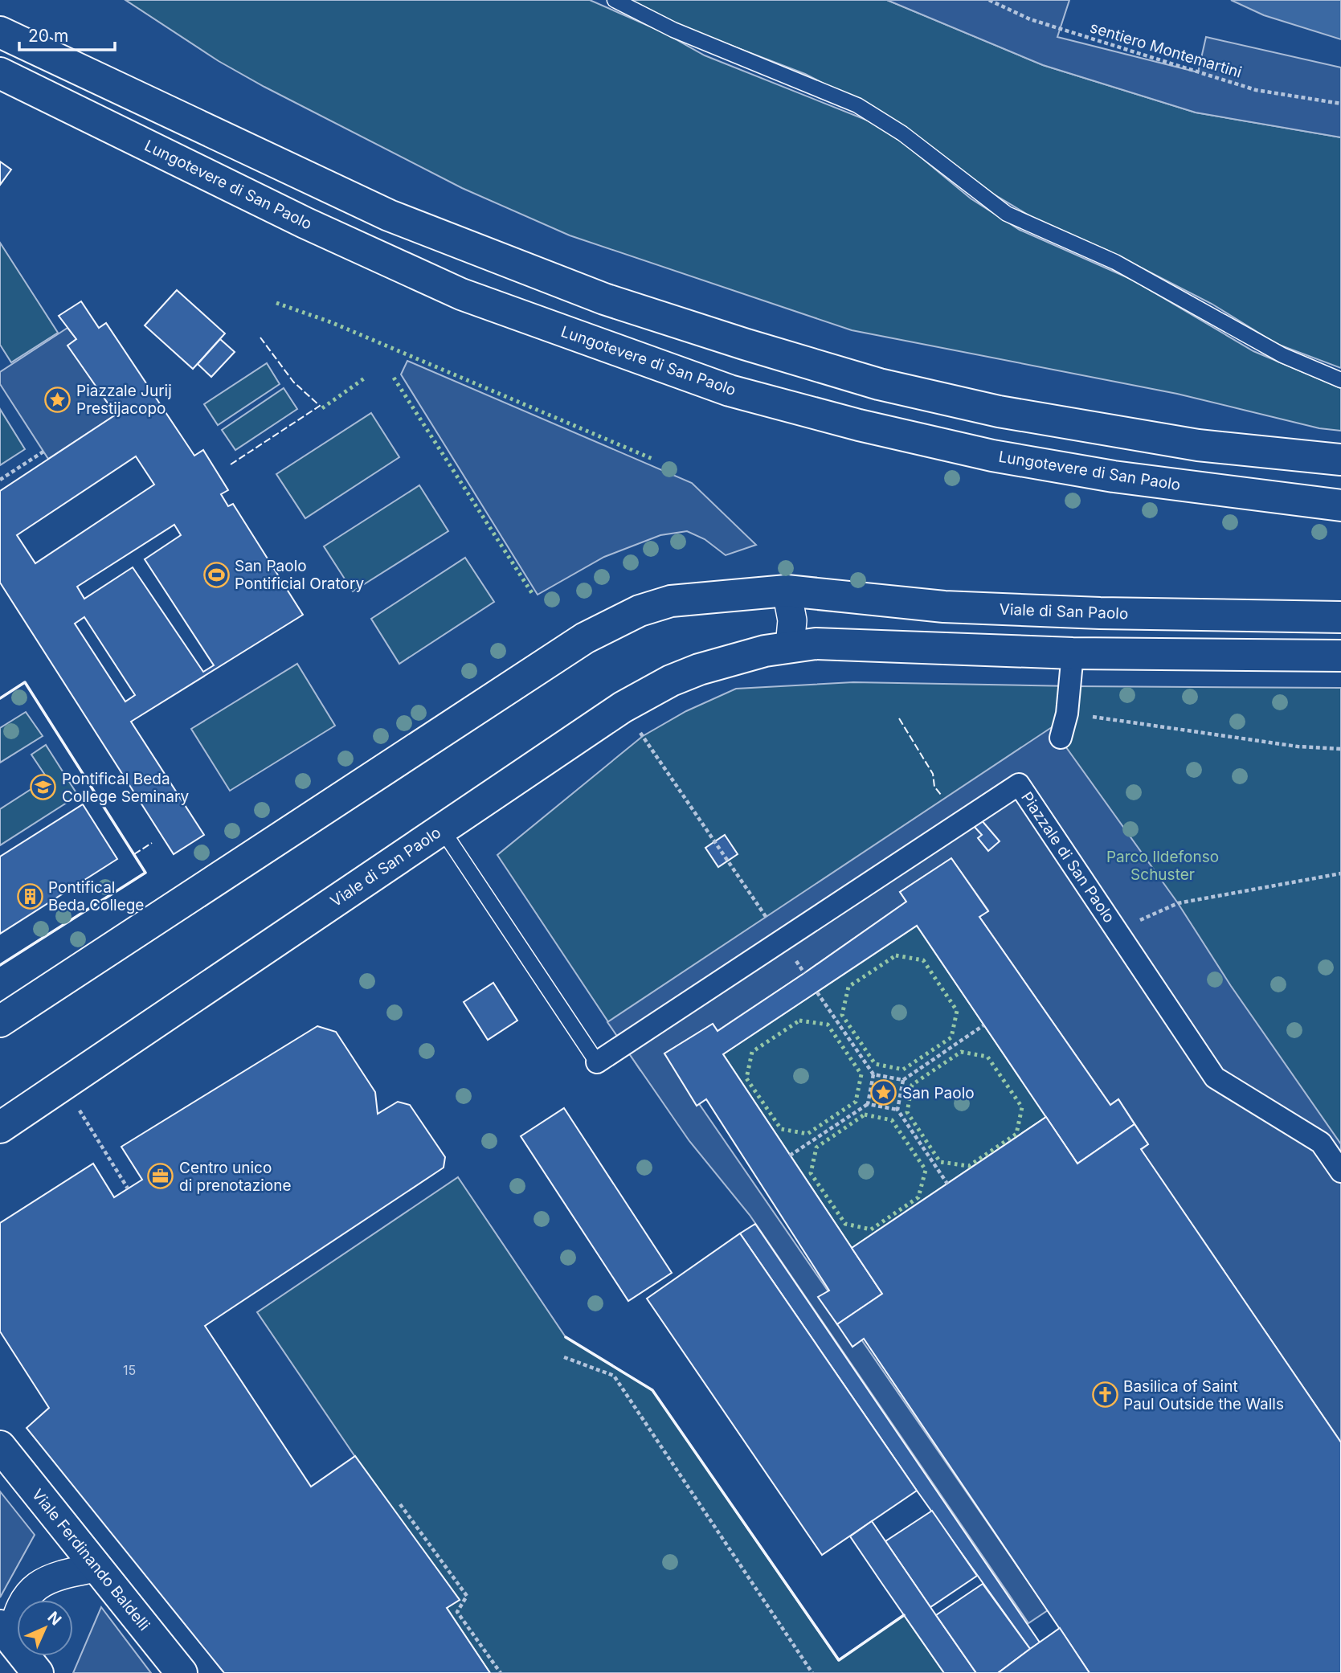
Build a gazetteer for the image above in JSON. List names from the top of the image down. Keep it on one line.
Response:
{"streets":{"street":["Lungotevere di San Paolo","Viale di San Paolo","Piazzale di San Paolo","Viale Ferdinando Baldelli"],"path":["sentiero Montemartini"]},"parks":["Parco Ildefonso Schuster"],"places":{"place":["Piazzale Jurij Prestijacopo","San Paolo"],"sports":["San Paolo Pontificial Oratory"],"school or university":["Pontifical Beda College Seminary"],"building":["Pontifical Beda College"],"office":["Centro unico di prenotazione"],"church":["Basilica of Saint Paul Outside the Walls"]},"house_numbers":["15"],"scale_bar":"20 m","north":"top right"}
